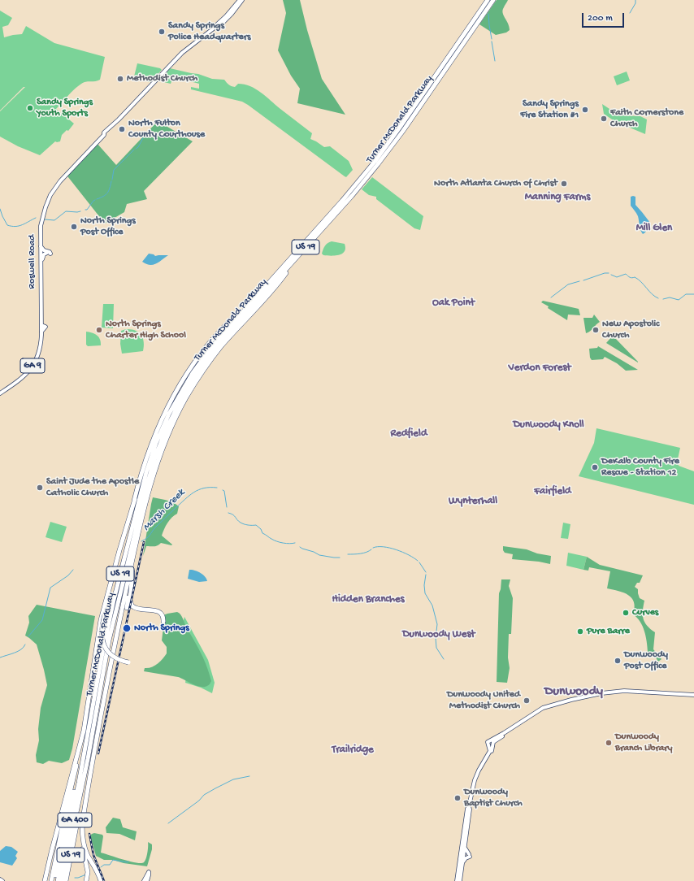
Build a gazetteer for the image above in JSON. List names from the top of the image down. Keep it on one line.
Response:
{"streets":{"highway":["Turner McDonald Parkway","US 19","GA 400"],"main road":["Roswell Road","GA 9"]},"crossings":[["Turner McDonald Parkway","US 19"]],"districts":["Manning Farms","Mill Glen","Oak Point","Verdon Forest","Dunwoody Knoll","Redfield","Fairfield","Wynterhall","Hidden Branches","Dunwoody West","Dunwoody","Trailridge"],"water":["Marsh Creek"],"places":["Sandy Springs Police Headquarters","Methodist Church","Sandy Springs Youth Sports","Sandy Springs Fire Station #1","Faith Cornerstone Church","North Fulton County Courthouse","North Atlanta Church of Christ","North Springs Post Office","North Springs Charter High School","New Apostolic Church","DeKalb County Fire Rescue - Station 12","Saint Jude the Apostle Catholic Church","Curves","North Springs","Pure Barre","Dunwoody Post Office","Dunwoody United Methodist Church","Dunwoody Branch Library","Dunwoody Baptist Church"],"scale_bar":"200 m"}
